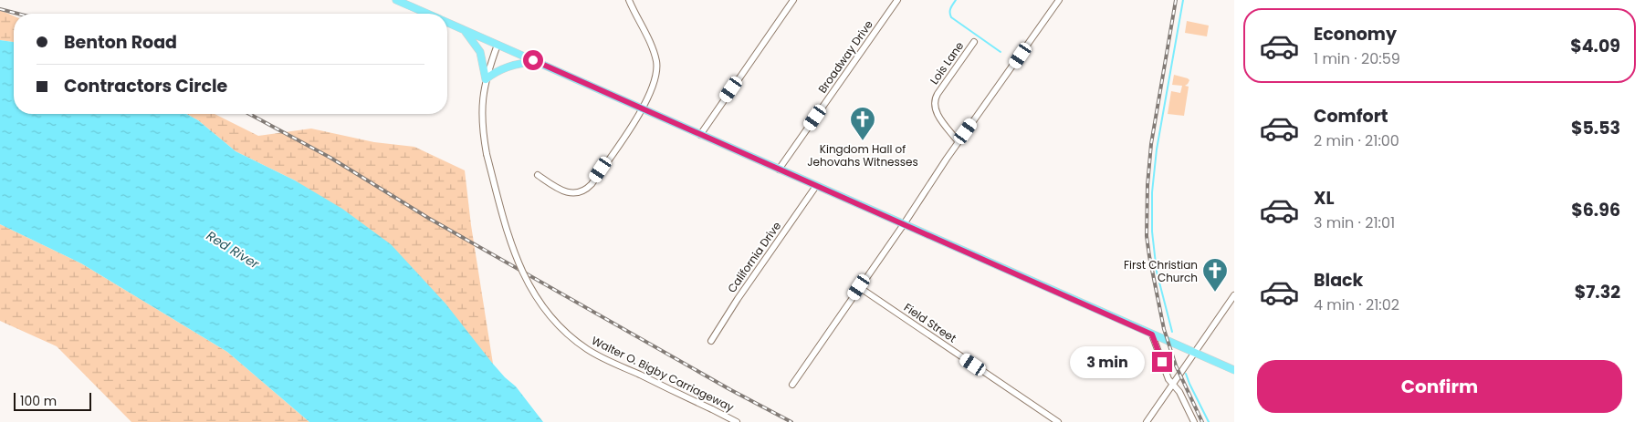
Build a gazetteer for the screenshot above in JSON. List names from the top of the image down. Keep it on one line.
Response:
{"streets":{"street":["Broadway Drive","Lois Lane","California Drive","Field Street","Walter O. Bigby Carriageway"]},"water":["Red River"],"places":{"church":["Kingdom Hall of Jehovahs Witnesses","First Christian Church"]},"scale_bar":"100 m","page":{"list":[{"name":"Economy","note":"1 min · 20:59","value":"$4.09"},{"name":"Comfort","note":"2 min · 21:00","value":"$5.53"},{"name":"XL","note":"3 min · 21:01","value":"$6.96"},{"name":"Black","note":"4 min · 21:02","value":"$7.32"}],"banner":["Benton Road","Contractors Circle"],"bubble":"3 min","buttons":"Confirm","scale":"100 m"}}
